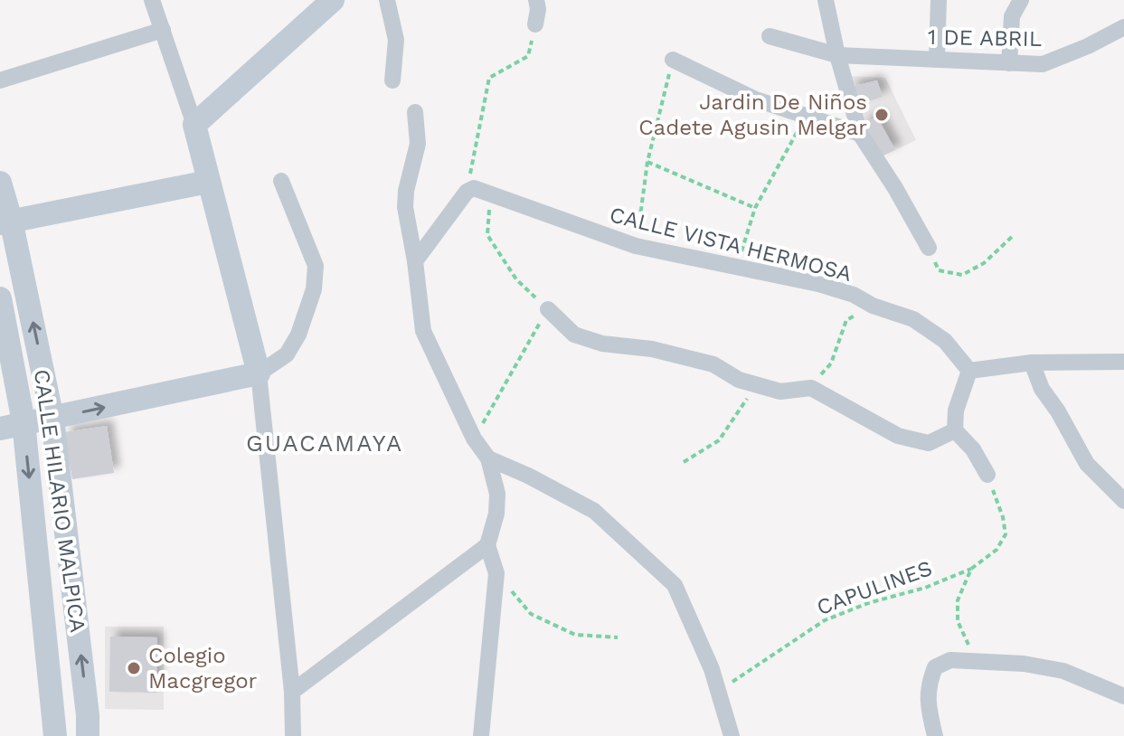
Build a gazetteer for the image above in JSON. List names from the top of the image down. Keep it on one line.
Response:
{"streets":{"street":["1 DE ABRIL","CALLE VISTA HERMOSA","CALLE HILARIO MALPICA"],"path":["CAPULINES"]},"districts":["GUACAMAYA"],"places":["Jardin De Niños Cadete Agusin Melgar","Colegio Macgregor"]}
